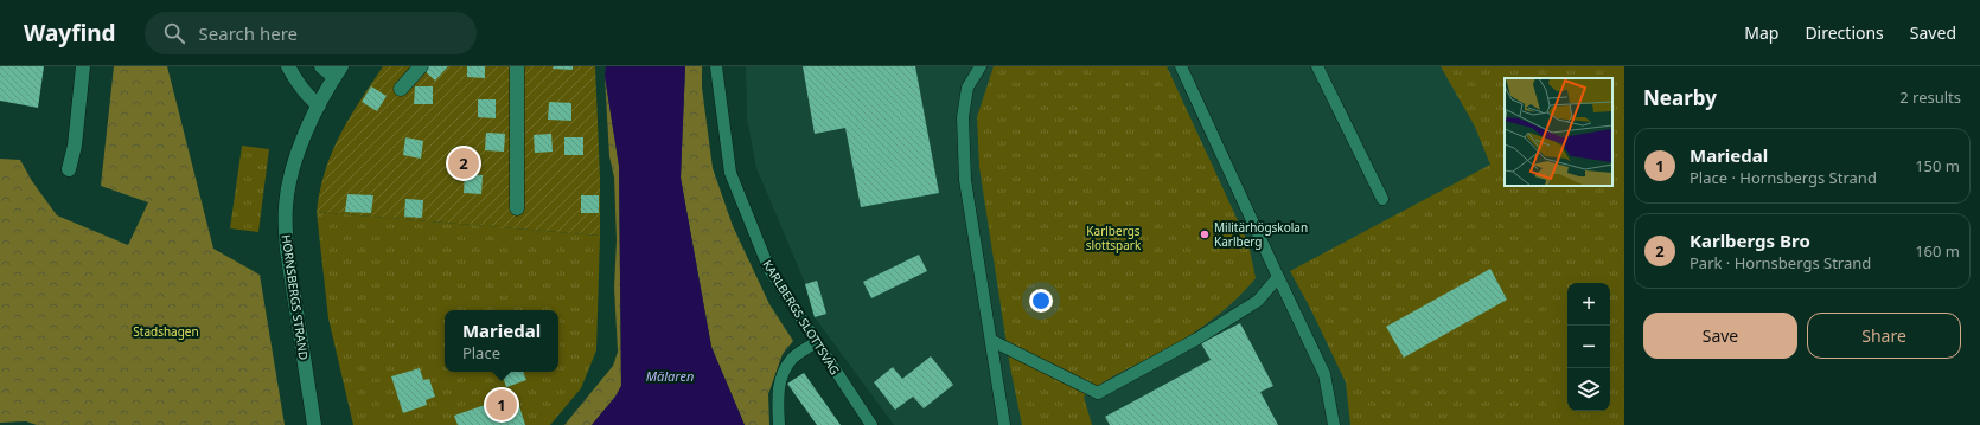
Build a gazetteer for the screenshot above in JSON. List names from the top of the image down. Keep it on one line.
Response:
{"streets":{"street":["HORNSBERGS STRAND"],"lane":["KARLBERGS SLOTTSVÄG"]},"water":["Mälaren"],"parks":["Karlbergs slottspark","Stadshagen"],"places":["Militärhögskolan Karlberg"],"page":{"header":"Wayfind","search":"Search here","nav":["Map","Directions","Saved"],"heading":["Nearby","2 results"],"list":[{"mark":"1","name":"Mariedal","note":"Place · Hornsbergs Strand","value":"150 m"},{"mark":"2","name":"Karlbergs Bro","note":"Park · Hornsbergs Strand","value":"160 m"}],"pins":["2","1"],"map_buttons":["+","−"],"buttons":["Save","Share"],"popup":["Mariedal","Place"]}}
